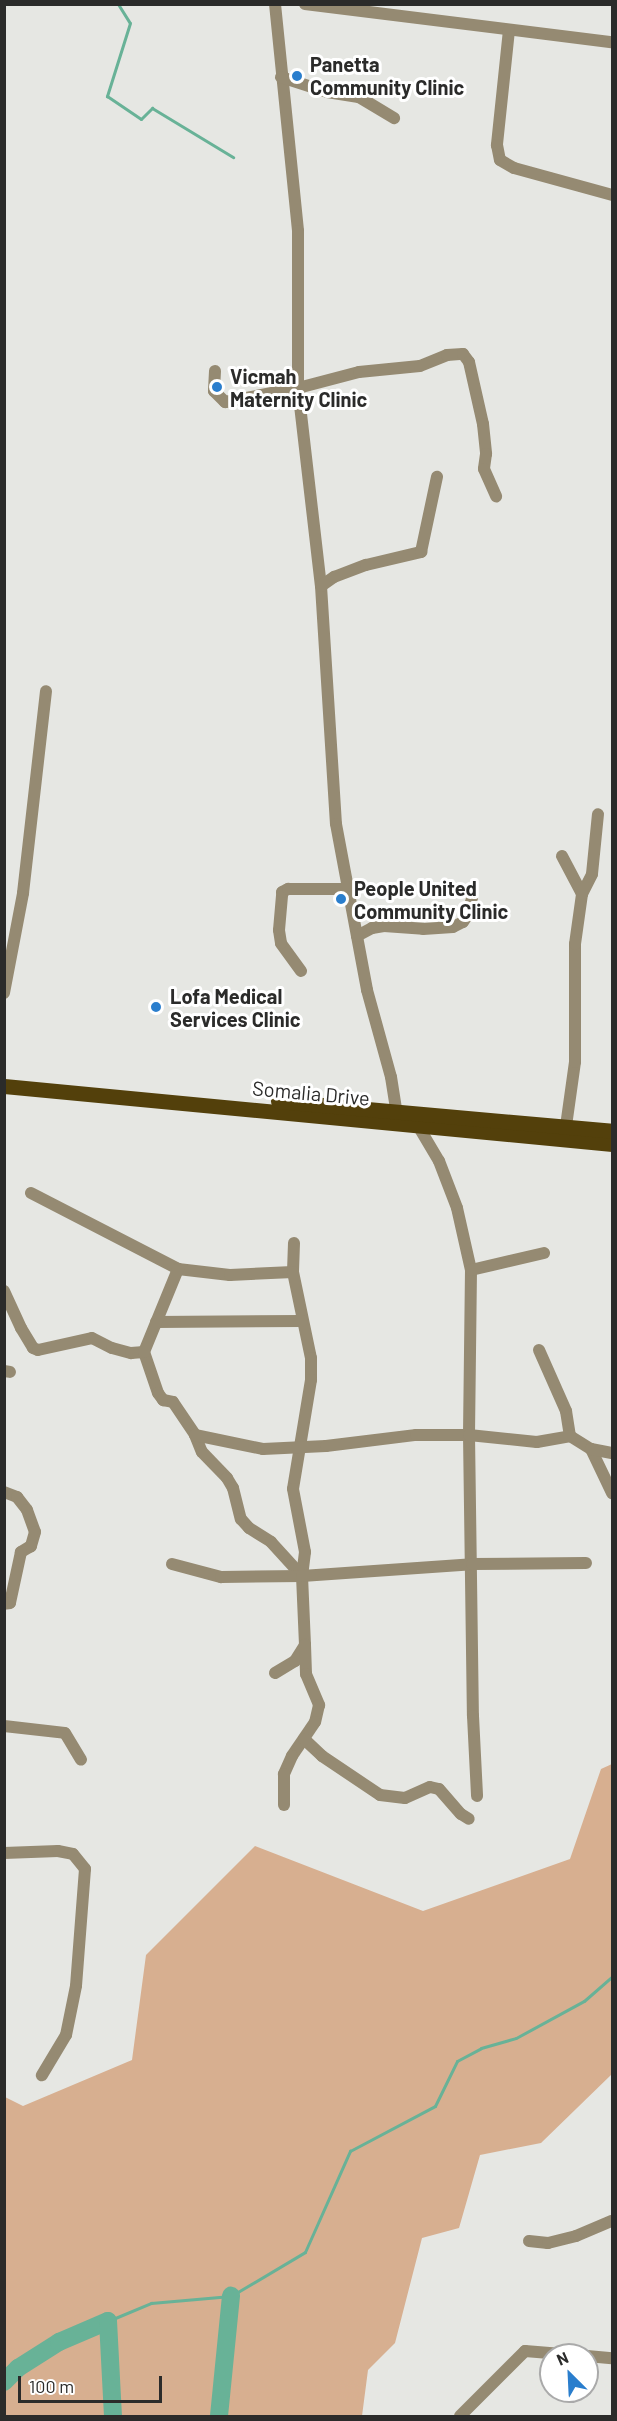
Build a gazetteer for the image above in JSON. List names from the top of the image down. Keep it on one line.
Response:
{"streets":{"main road":["Somalia Drive"]},"places":["Panetta Community Clinic","Vicmah Maternity Clinic","People United Community Clinic","Lofa Medical Services Clinic"],"scale_bar":"100 m","north":"top left"}
